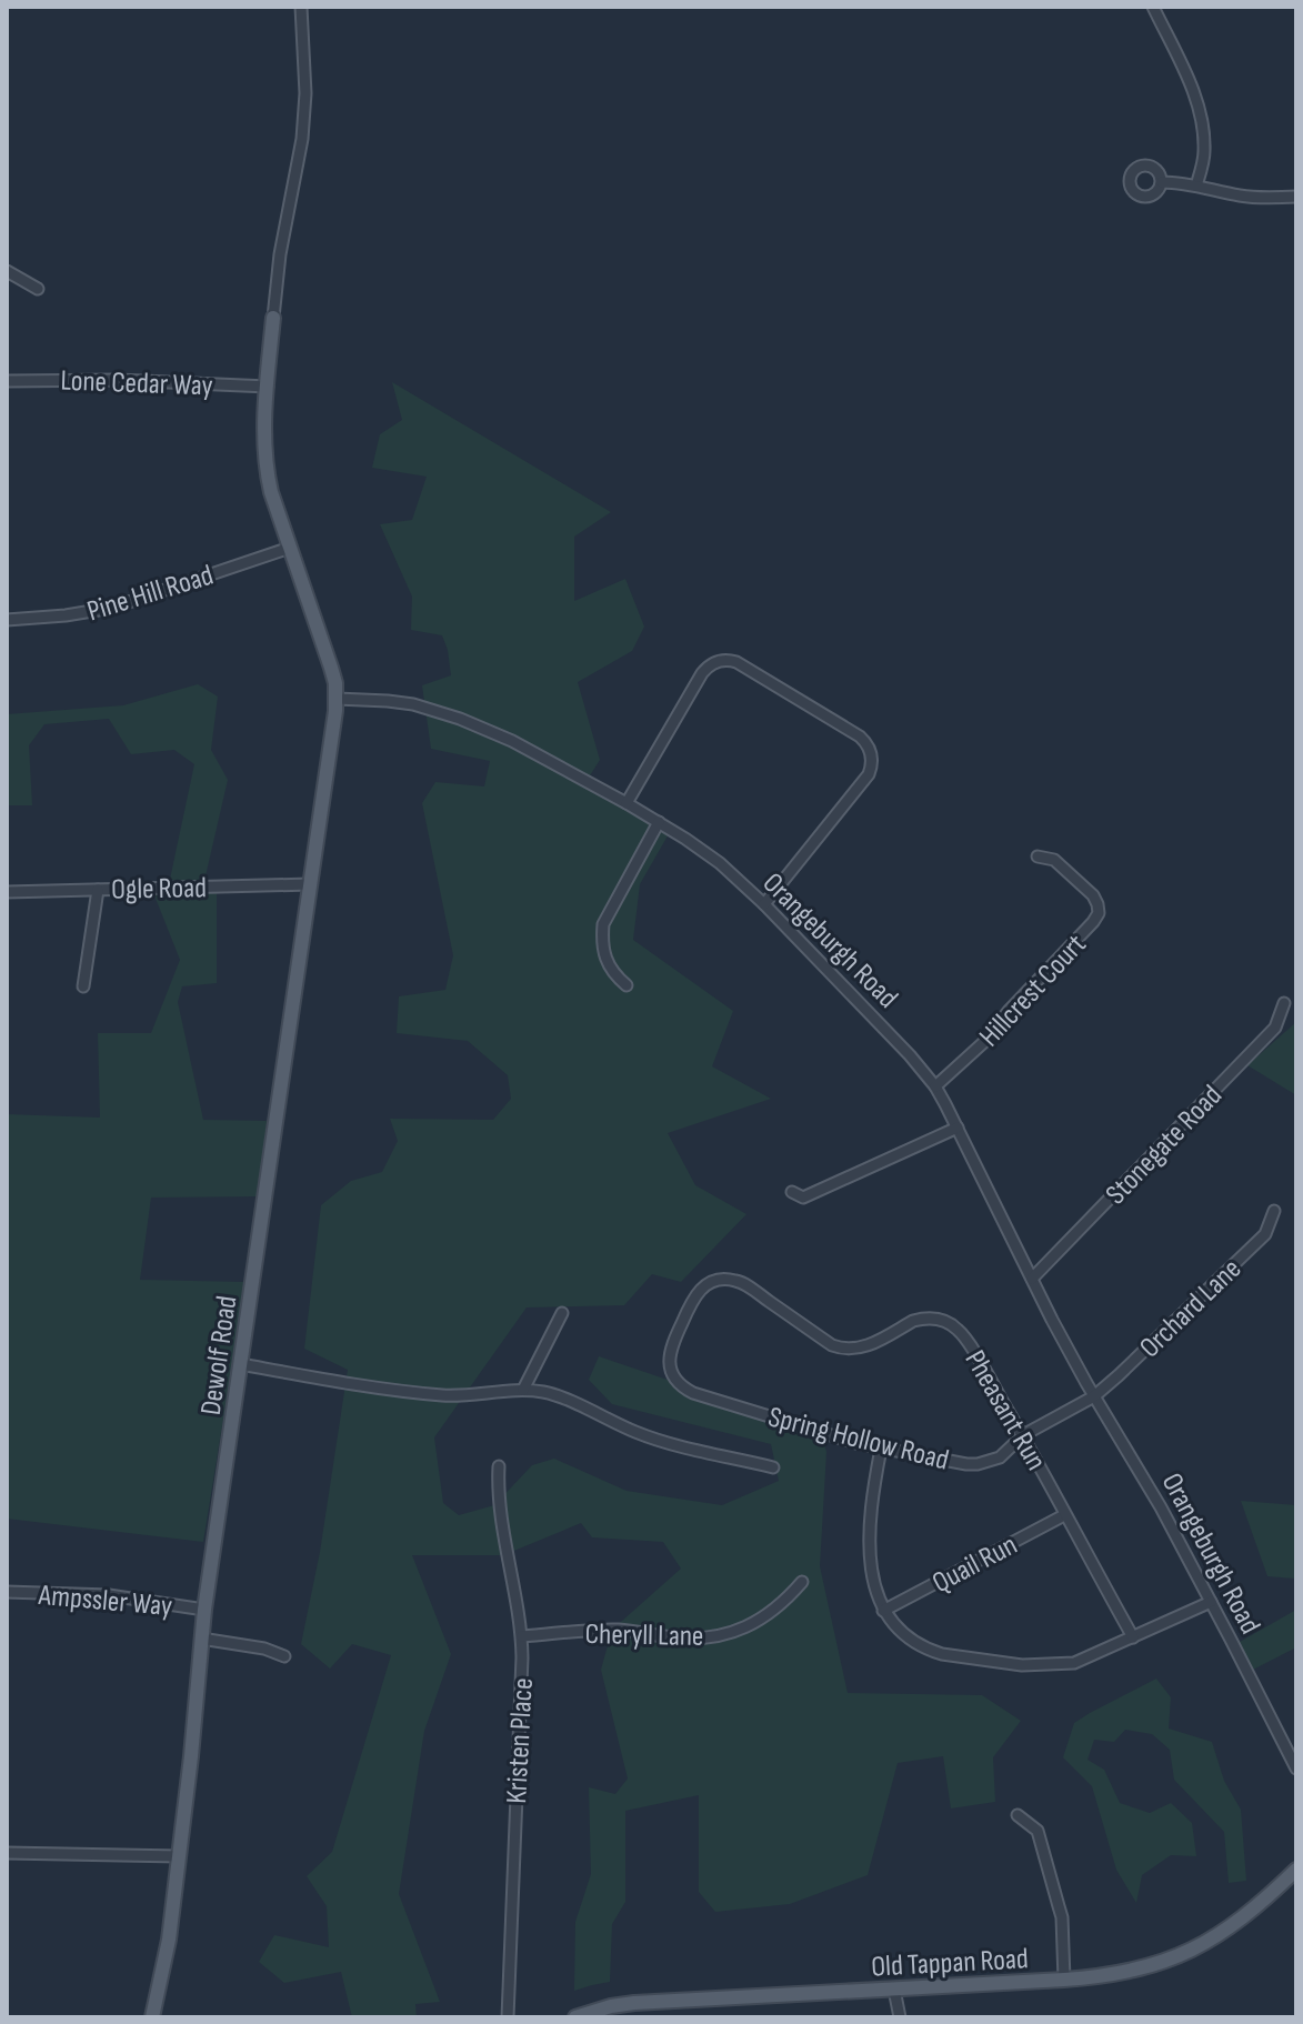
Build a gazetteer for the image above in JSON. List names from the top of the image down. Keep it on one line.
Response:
{"streets":{"main road":["Dewolf Road","Old Tappan Road"],"street":["Lone Cedar Way","Pine Hill Road","Ogle Road","Orangeburgh Road","Hillcrest Court","Stonegate Road","Orchard Lane","Pheasant Run","Spring Hollow Road","Quail Run","Ampssler Way","Cheryll Lane","Kristen Place"]},"crossings":[["Ogle Road","Dewolf Road"],["Orangeburgh Road","Hillcrest Court"],["Orangeburgh Road","Stonegate Road"],["Orangeburgh Road","Orchard Lane"],["Orangeburgh Road","Dewolf Road"],["Orangeburgh Road","Spring Hollow Road"],["Orchard Lane","Spring Hollow Road"],["Dewolf Road","Ampssler Way"],["Pheasant Run","Spring Hollow Road"],["Pheasant Run","Quail Run"],["Cheryll Lane","Kristen Place"]]}
